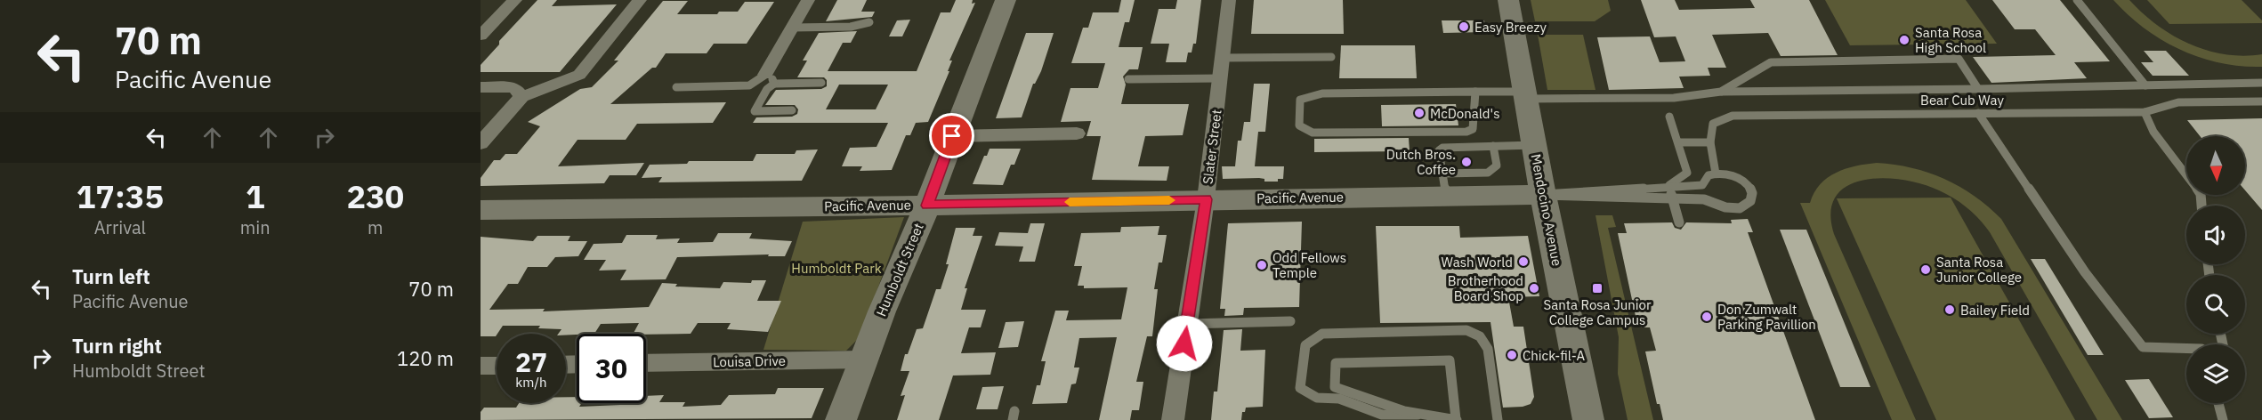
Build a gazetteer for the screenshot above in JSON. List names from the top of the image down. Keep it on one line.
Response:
{"streets":{"street":["Slater Street","Pacific Avenue","Mendocino Avenue","Humboldt Street","Louisa Drive"],"lane":["Bear Cub Way"]},"crossings":[["Slater Street","Pacific Avenue"],["Pacific Avenue","Mendocino Avenue"],["Pacific Avenue","Humboldt Street"],["Humboldt Street","Louisa Drive"]],"parks":["Humboldt Park"],"places":{"other":["Easy Breezy","Santa Rosa High School","McDonald's","Dutch Bros. Coffee","Wash World","Odd Fellows Temple","Santa Rosa Junior College","Brotherhood Board Shop","Bailey Field","Don Zumwalt Parking Pavillion","Chick-fil-A"],"transit":["Santa Rosa Junior College Campus"]},"north":"bottom","page":{"turn":["70 m","Pacific Avenue"],"eta":["17:35","Arrival","1","min","230","m"],"list":[{"name":"Turn left","note":"Pacific Avenue","value":"70 m"},{"name":"Turn right","note":"Humboldt Street","value":"120 m"}],"speed":"27 km/h","limit":"30"}}
